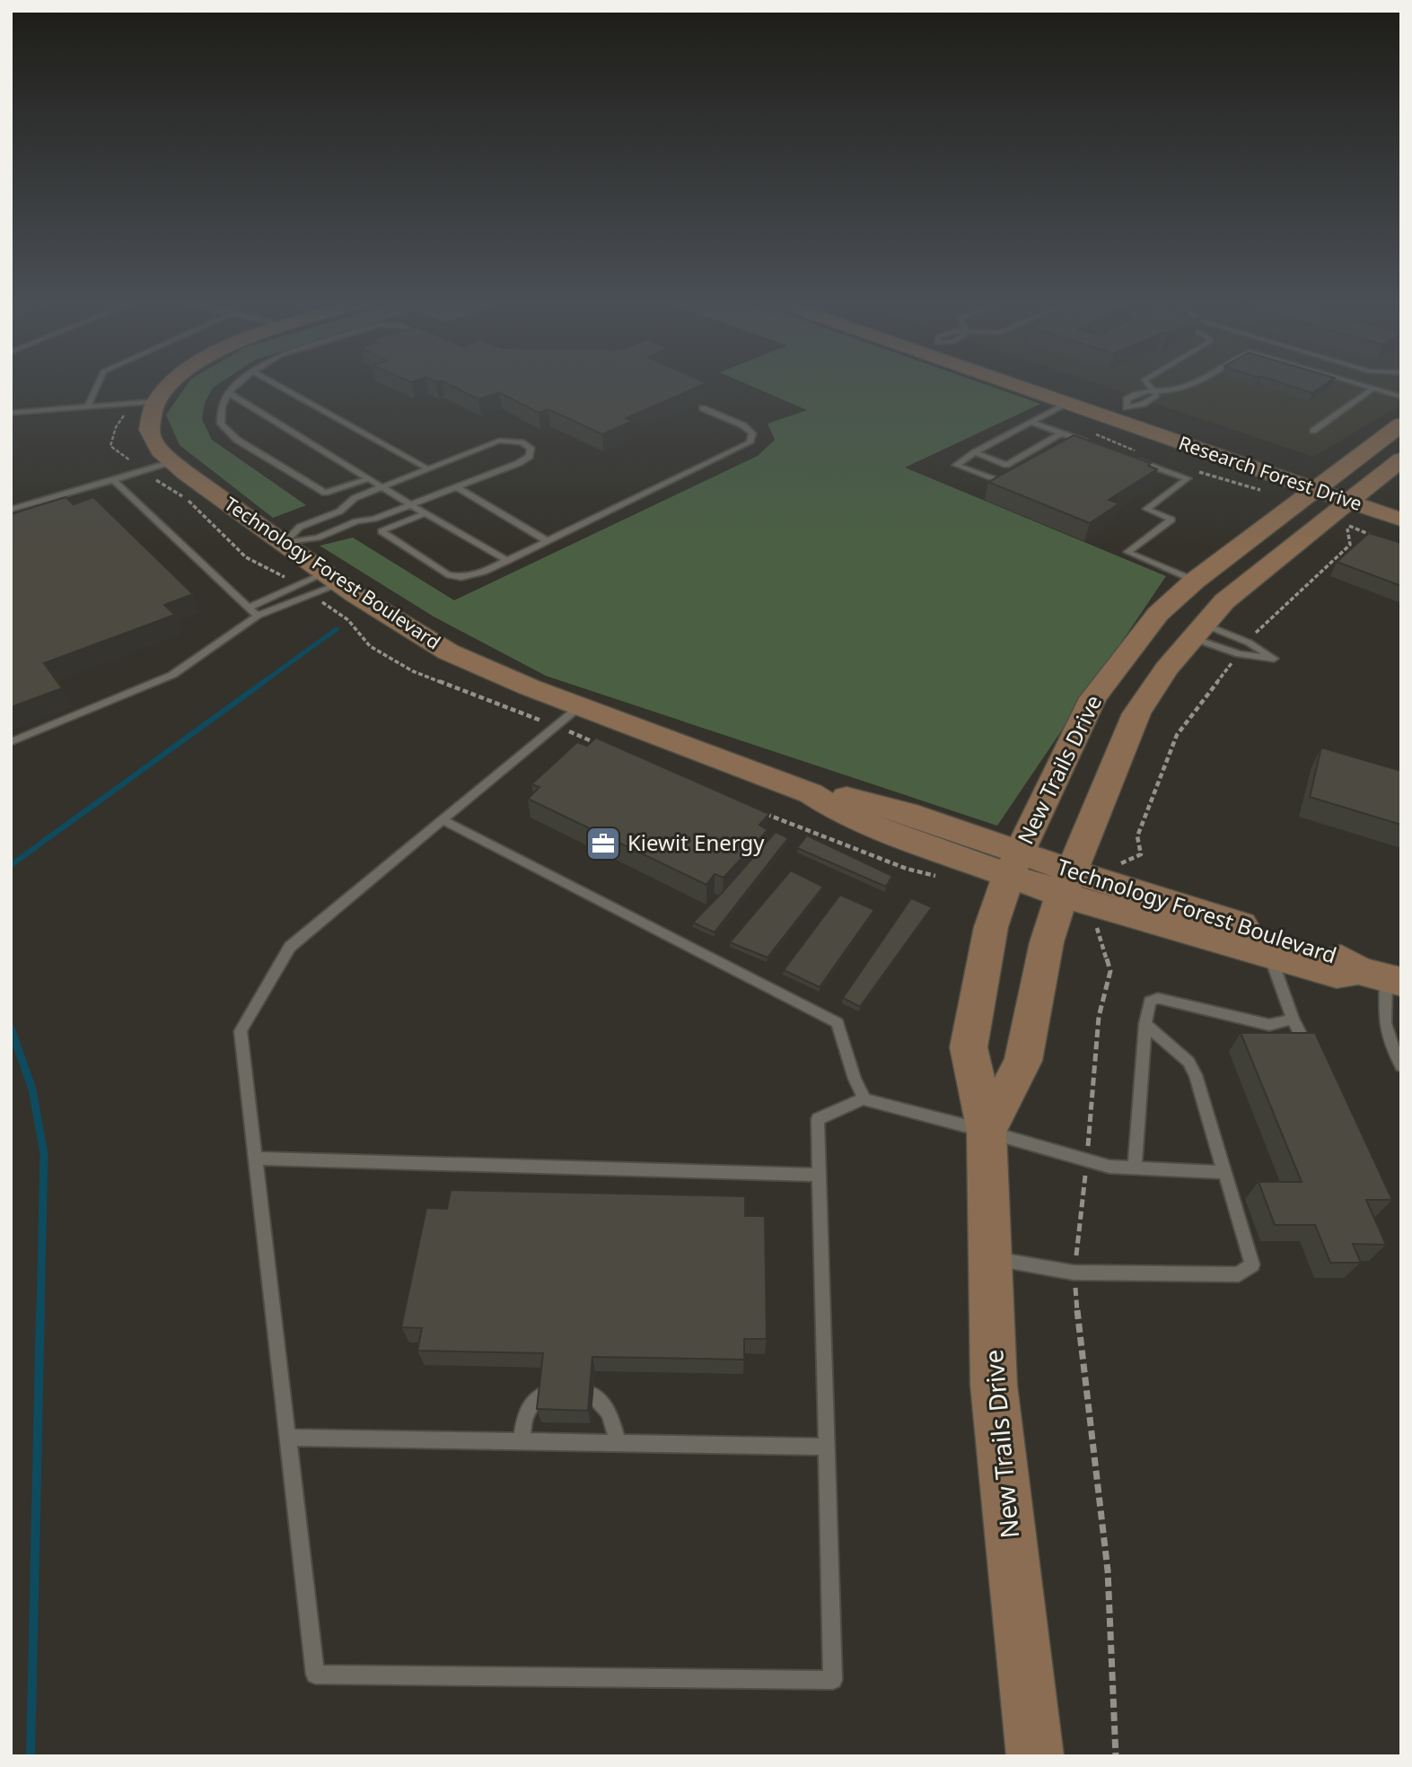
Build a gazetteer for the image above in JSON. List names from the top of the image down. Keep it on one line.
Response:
{"streets":{"street":["Research Forest Drive","Technology Forest Boulevard","New Trails Drive"]},"crossings":[["Research Forest Drive","New Trails Drive"],["Technology Forest Boulevard","New Trails Drive"]],"places":{"office":["Kiewit Energy"]}}
